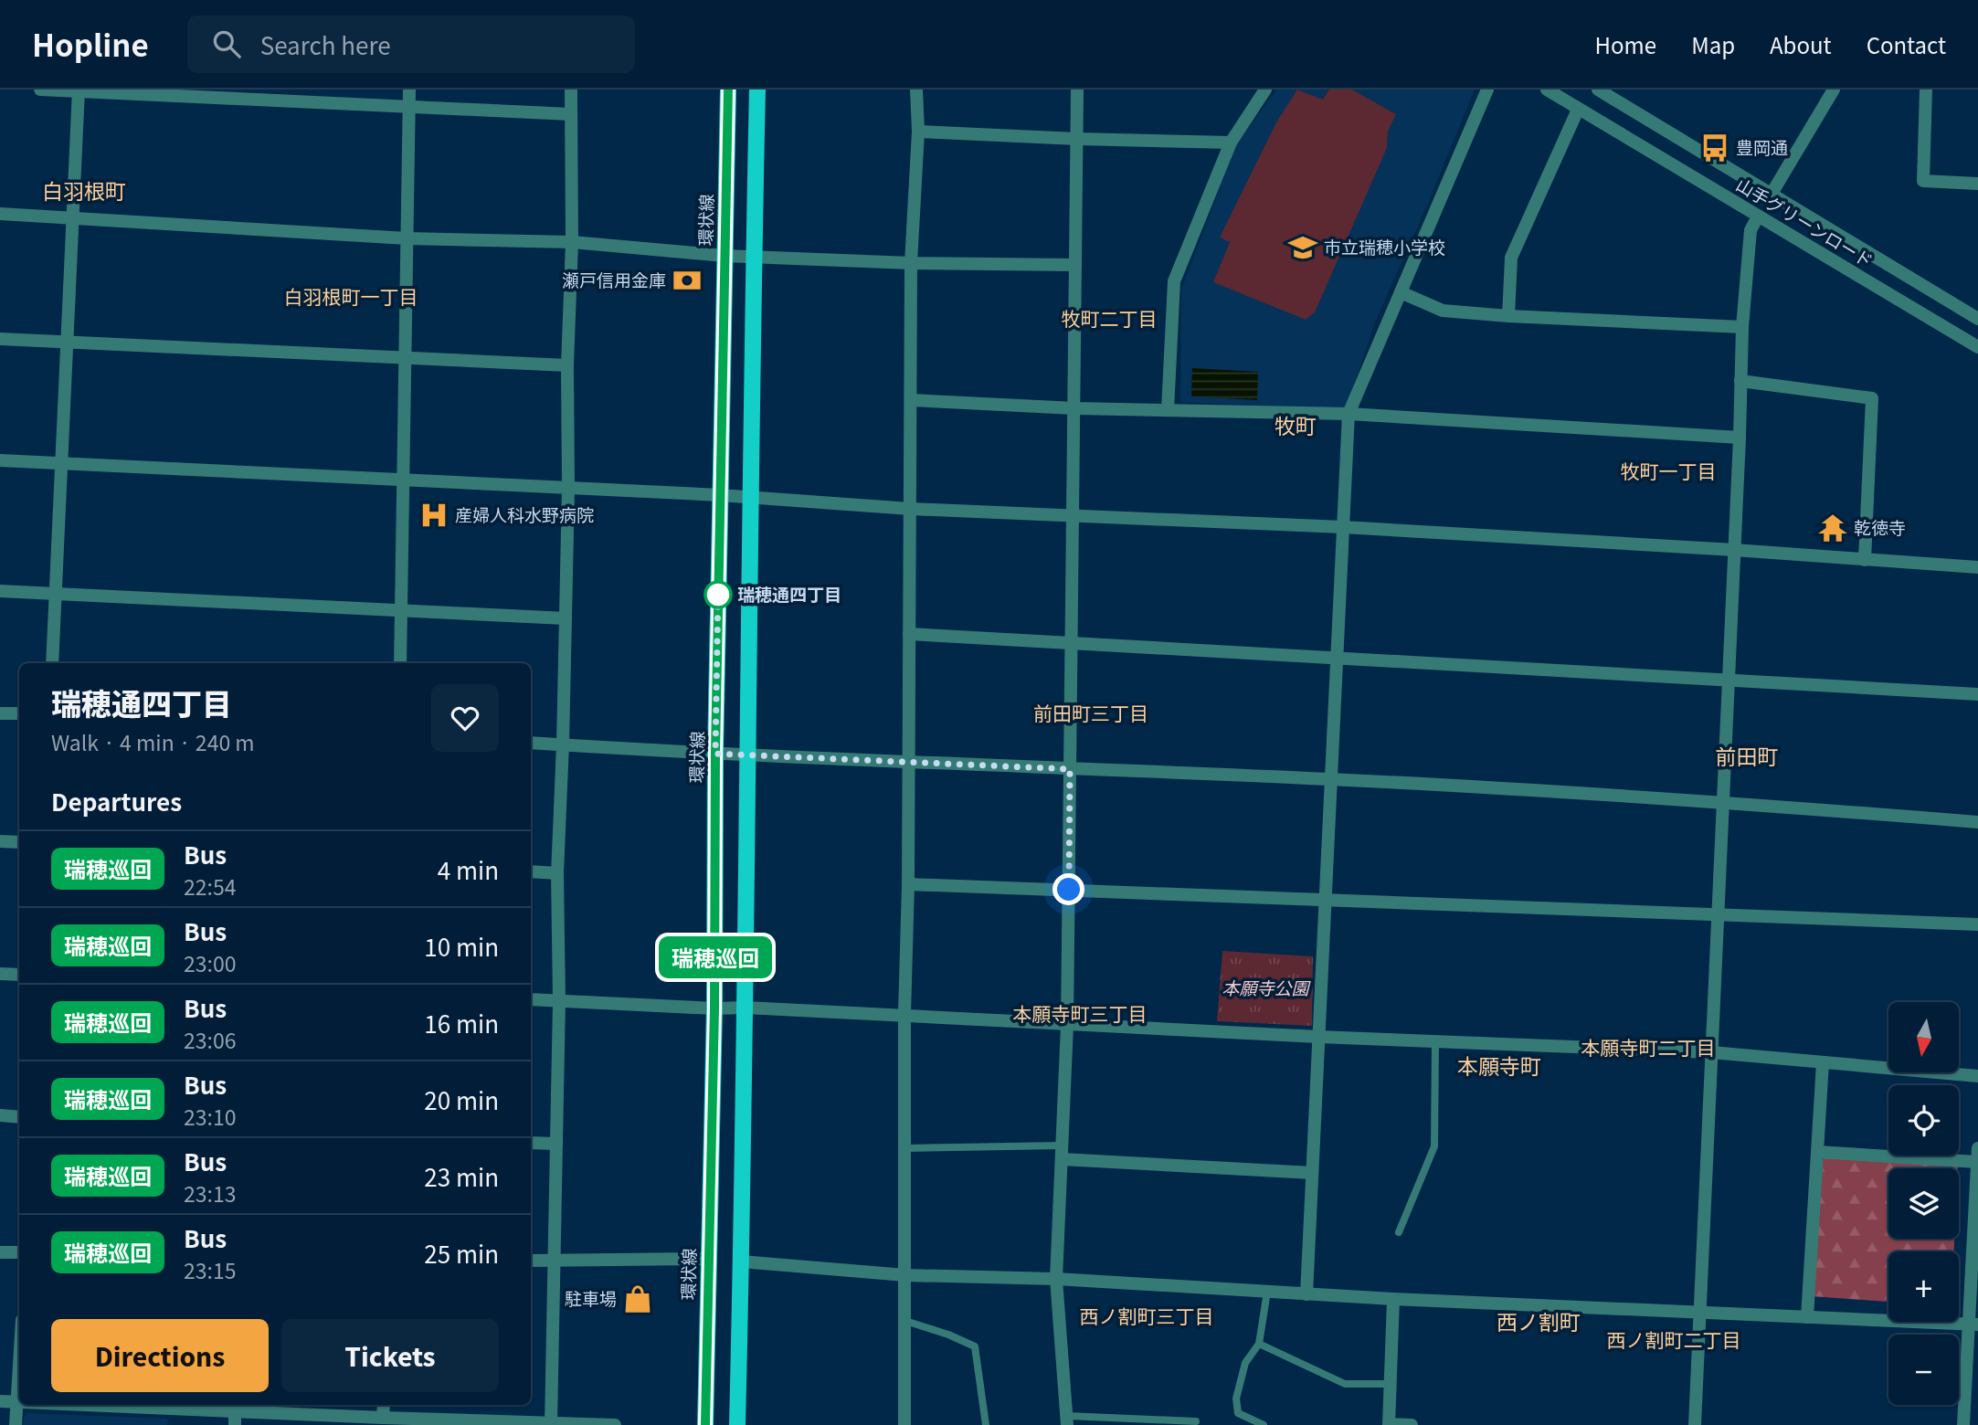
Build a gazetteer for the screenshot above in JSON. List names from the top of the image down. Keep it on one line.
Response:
{"streets":{"main road":["環状線"],"street":["山手グリーンロード"]},"districts":["白羽根町","白羽根町一丁目","牧町二丁目","牧町","牧町一丁目","前田町三丁目","前田町","本願寺町三丁目","本願寺町二丁目","本願寺町","西ノ割町三丁目","西ノ割町","西ノ割町二丁目"],"parks":["本願寺公園"],"places":{"bus stop":["豊岡通"],"school or university":["市立瑞穂小学校"],"bank":["瀬戸信用金庫"],"hospital":["産婦人科水野病院"],"temple":["乾徳寺"],"other":["瑞穂通四丁目"],"shop":["駐車場"]},"lines":["bus line 瑞穂巡回"],"north":"bottom","page":{"header":"Hopline","search":"Search here","nav":["Home","Map","About","Contact"],"on_map":"瑞穂巡回","heading":[["瑞穂通四丁目","Walk · 4 min · 240 m"],"Departures"],"list":[{"mark":"瑞穂巡回","name":"Bus","note":"22:54","value":"4 min"},{"mark":"瑞穂巡回","name":"Bus","note":"23:00","value":"10 min"},{"mark":"瑞穂巡回","name":"Bus","note":"23:06","value":"16 min"},{"mark":"瑞穂巡回","name":"Bus","note":"23:10","value":"20 min"},{"mark":"瑞穂巡回","name":"Bus","note":"23:13","value":"23 min"},{"mark":"瑞穂巡回","name":"Bus","note":"23:15","value":"25 min"}],"map_buttons":["+","−"],"buttons":["Directions","Tickets"]}}
